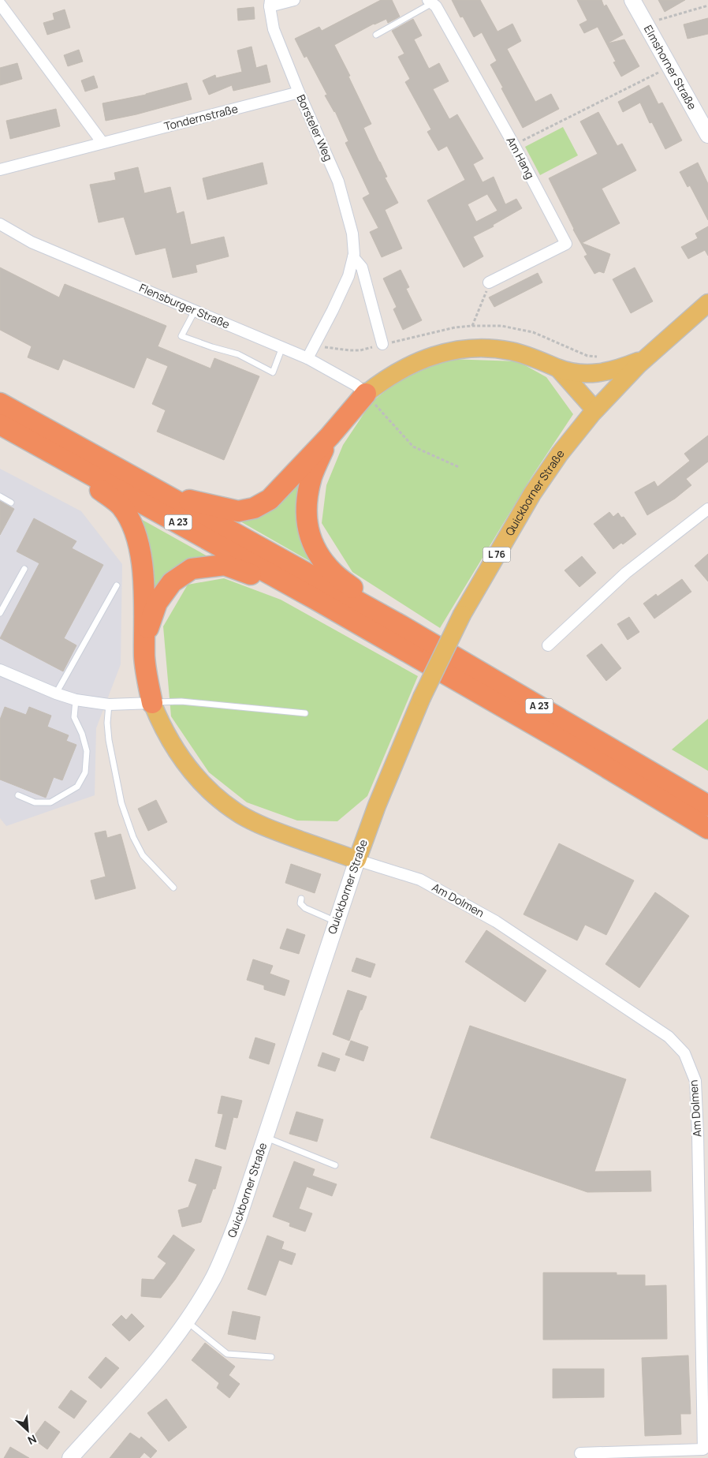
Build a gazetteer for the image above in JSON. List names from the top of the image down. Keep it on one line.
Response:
{"streets":{"highway":["A 23"],"main road":["Elmshorner Straße","Quickborner Straße","L 76"],"street":["Tondernstraße","Borsteler Weg","Am Hang","Flensburger Straße","Am Dolmen"]},"crossings":[["Tondernstraße","Borsteler Weg"],["Borsteler Weg","Flensburger Straße"],["Quickborner Straße","Am Dolmen"]],"north":"bottom right"}
